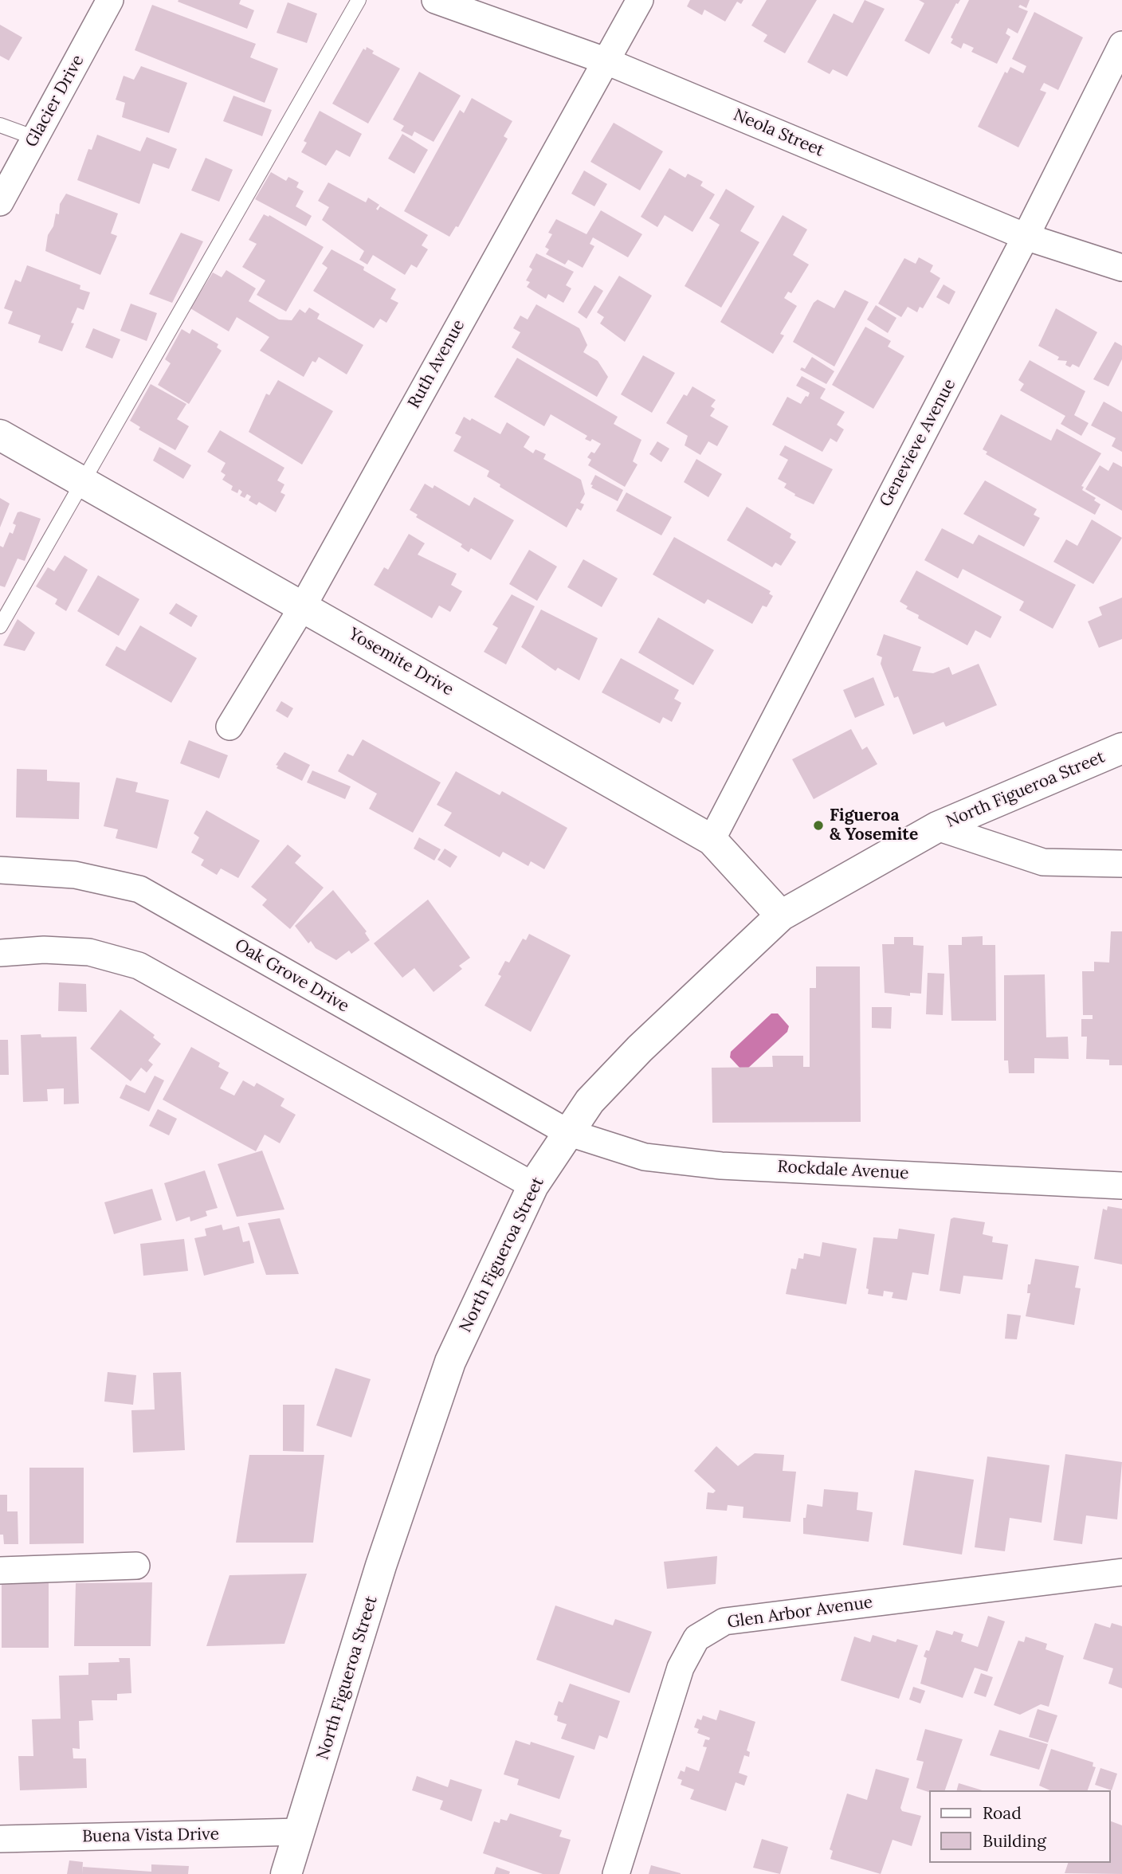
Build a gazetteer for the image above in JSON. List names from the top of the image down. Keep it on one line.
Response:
{"streets":{"main road":["Yosemite Drive","North Figueroa Street"],"street":["Glacier Drive","Neola Street","Ruth Avenue","Genevieve Avenue","Oak Grove Drive","Rockdale Avenue","Glen Arbor Avenue","Buena Vista Drive"]},"crossings":[["Neola Street","Ruth Avenue"],["Neola Street","Genevieve Avenue"],["Ruth Avenue","Yosemite Drive"],["Genevieve Avenue","Yosemite Drive"],["Yosemite Drive","North Figueroa Street"],["North Figueroa Street","Oak Grove Drive"],["North Figueroa Street","Rockdale Avenue"],["North Figueroa Street","Buena Vista Drive"],["Oak Grove Drive","Rockdale Avenue"]],"places":["Figueroa & Yosemite"],"legend":["Road","Building"]}
